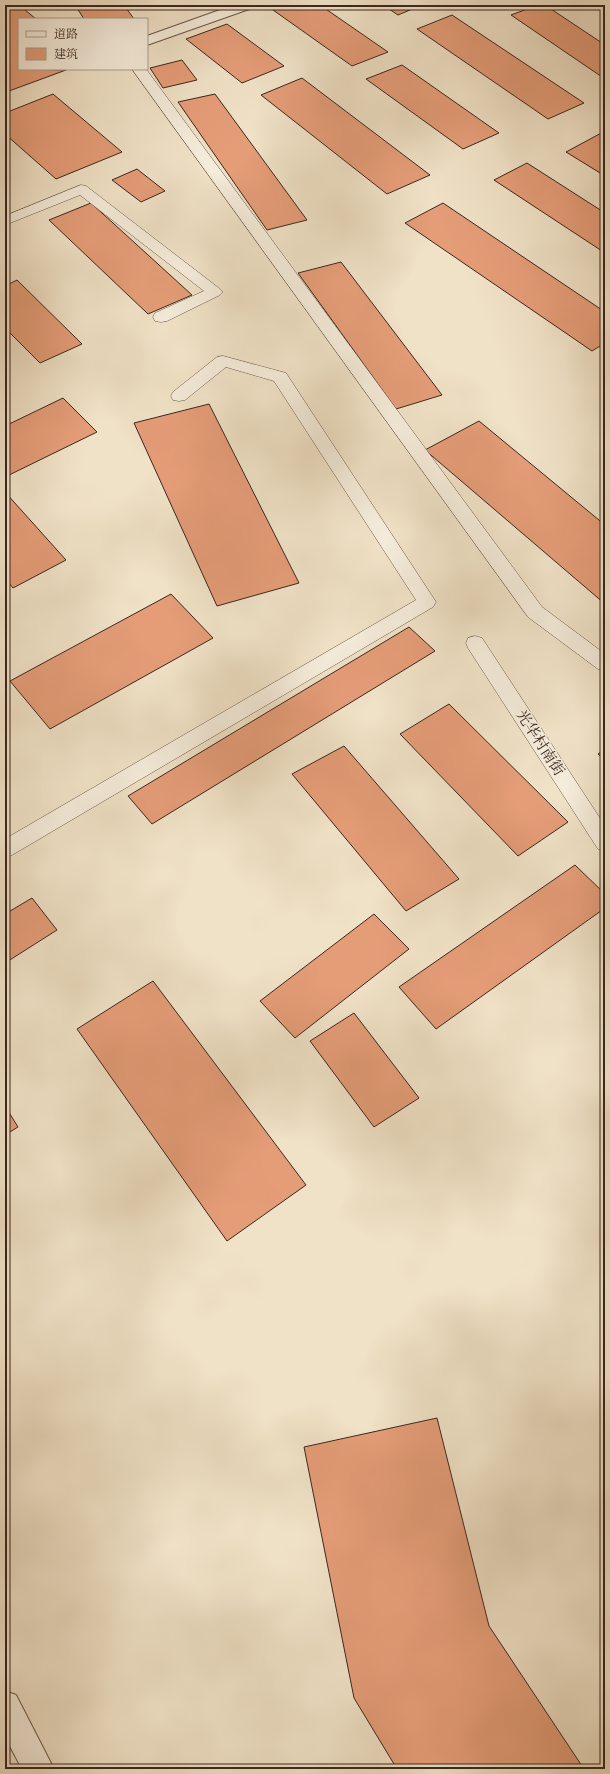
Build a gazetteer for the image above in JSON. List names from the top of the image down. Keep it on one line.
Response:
{"streets":{"lane":["光华村南街"]},"legend":["道路","建筑"]}
